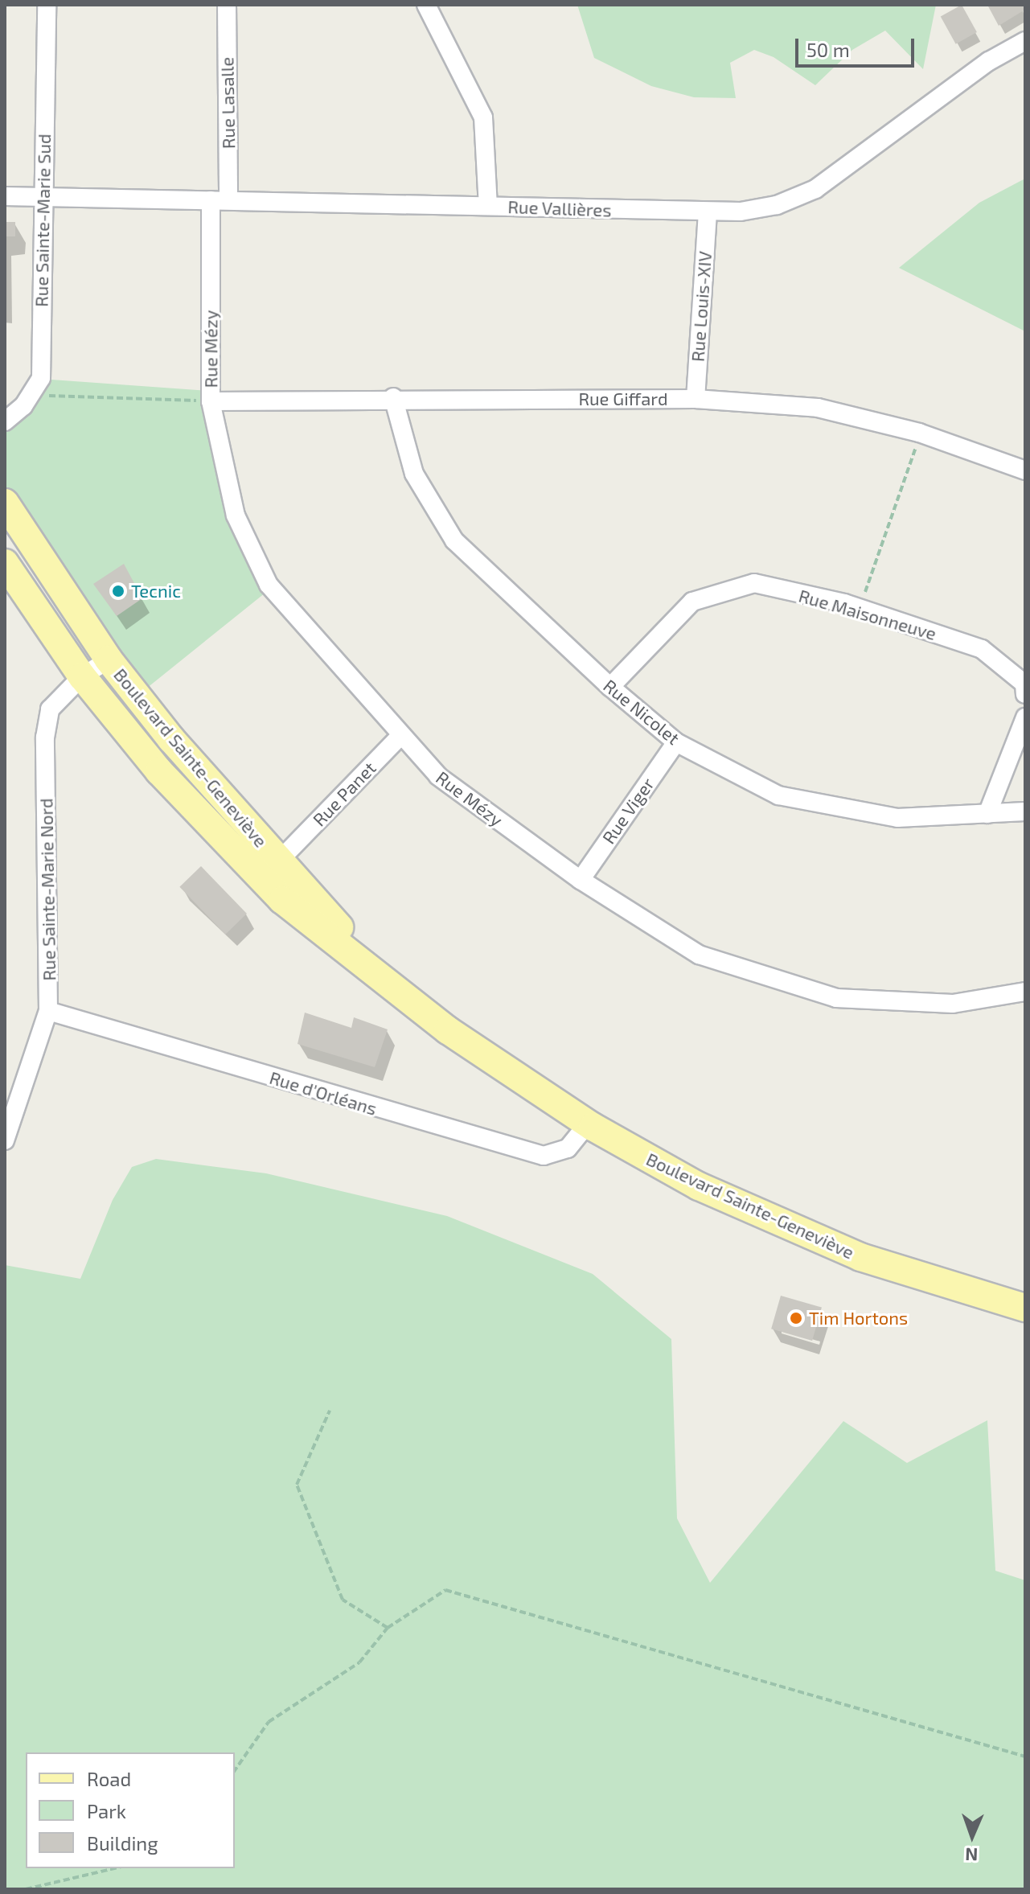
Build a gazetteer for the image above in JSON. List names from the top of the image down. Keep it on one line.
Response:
{"streets":{"main road":["Boulevard Sainte-Geneviève"],"street":["Rue Lasalle","Rue Vallières","Rue Sainte-Marie Sud","Rue Louis-XIV","Rue Mézy","Rue Giffard","Rue Maisonneuve","Rue Nicolet","Rue Panet","Rue Viger","Rue Sainte-Marie Nord","Rue d'Orléans"]},"crossings":[["Rue Lasalle","Rue Vallières"],["Rue Lasalle","Rue Mézy"],["Rue Vallières","Rue Sainte-Marie Sud"],["Rue Vallières","Rue Louis-XIV"],["Rue Vallières","Rue Mézy"],["Rue Louis-XIV","Rue Giffard"],["Rue Mézy","Rue Giffard"],["Rue Mézy","Rue Panet"],["Rue Mézy","Rue Viger"],["Rue Giffard","Rue Nicolet"],["Rue Maisonneuve","Rue Nicolet"],["Rue Nicolet","Rue Viger"],["Boulevard Sainte-Geneviève","Rue Sainte-Marie Nord"],["Boulevard Sainte-Geneviève","Rue d'Orléans"],["Rue Sainte-Marie Nord","Rue d'Orléans"]],"places":["Tecnic","Tim Hortons"],"legend":["Road","Park","Building"],"scale_bar":"50 m","north":"bottom"}
